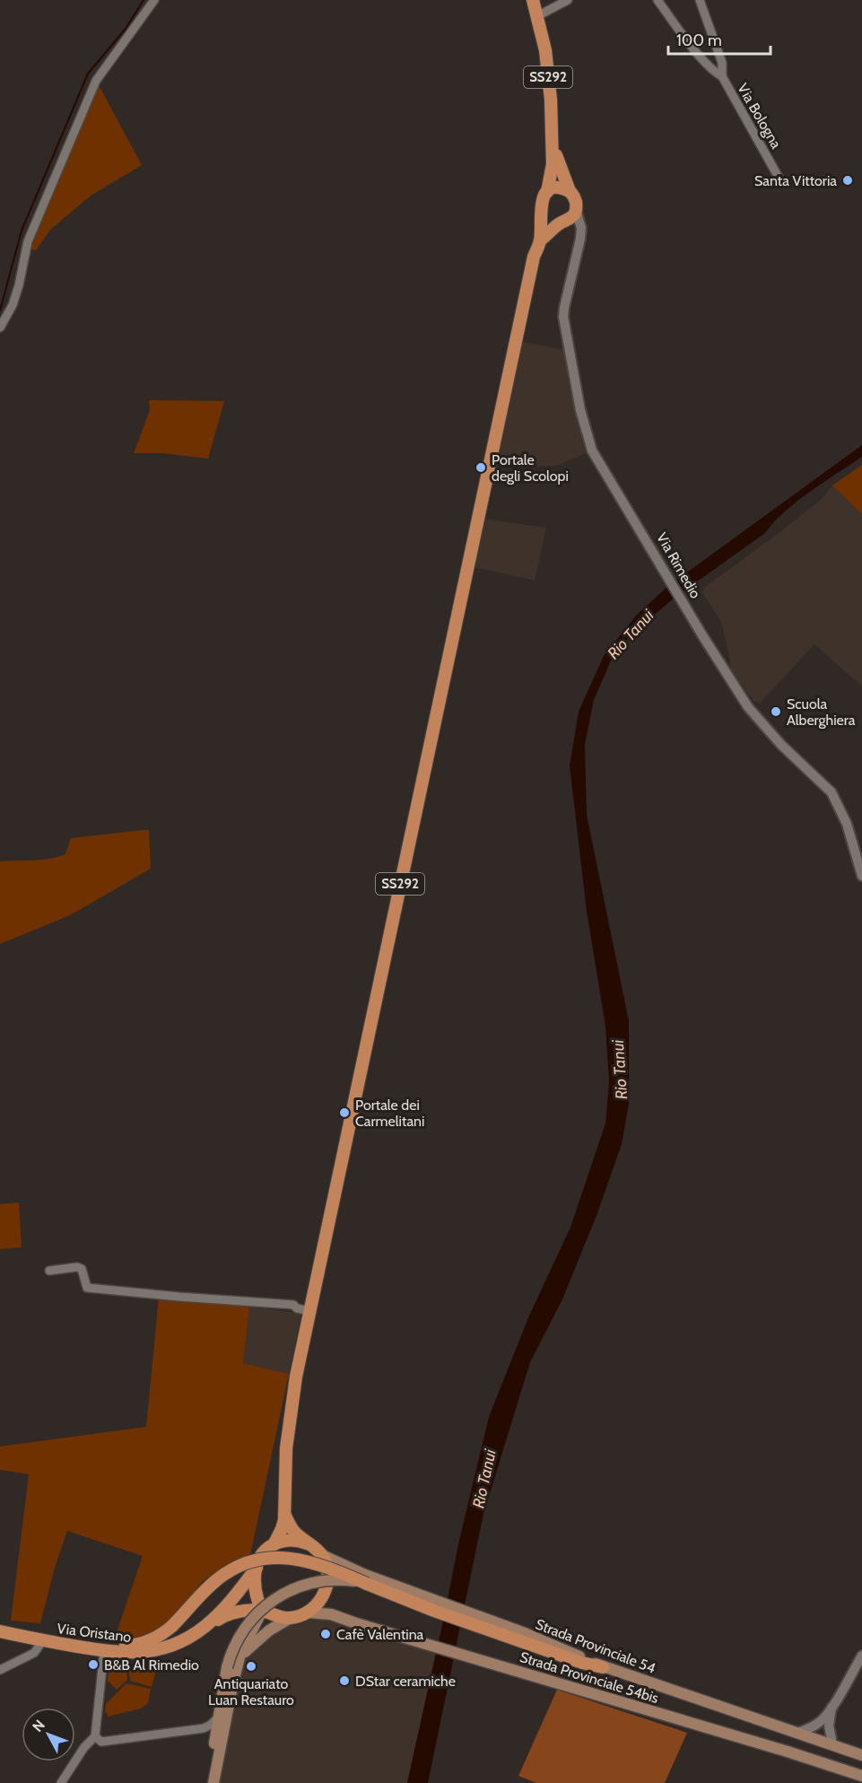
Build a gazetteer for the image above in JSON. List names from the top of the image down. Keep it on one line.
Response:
{"streets":{"main road":["SS292","Via Oristano","Strada Provinciale 54","Strada Provinciale 54bis"],"street":["Via Bologna","Via Rimedio"]},"crossings":[["SS292","Via Rimedio"],["SS292","Via Oristano"],["SS292","Strada Provinciale 54bis"],["Via Oristano","Strada Provinciale 54bis"]],"water":["Rio Tanui"],"places":["Santa Vittoria","Portale degli Scolopi","Scuola Alberghiera","Portale dei Carmelitani","Cafè Valentina","B&B Al Rimedio","Antiquariato Luan Restauro","DStar ceramiche"],"scale_bar":"100 m","north":"top left"}
